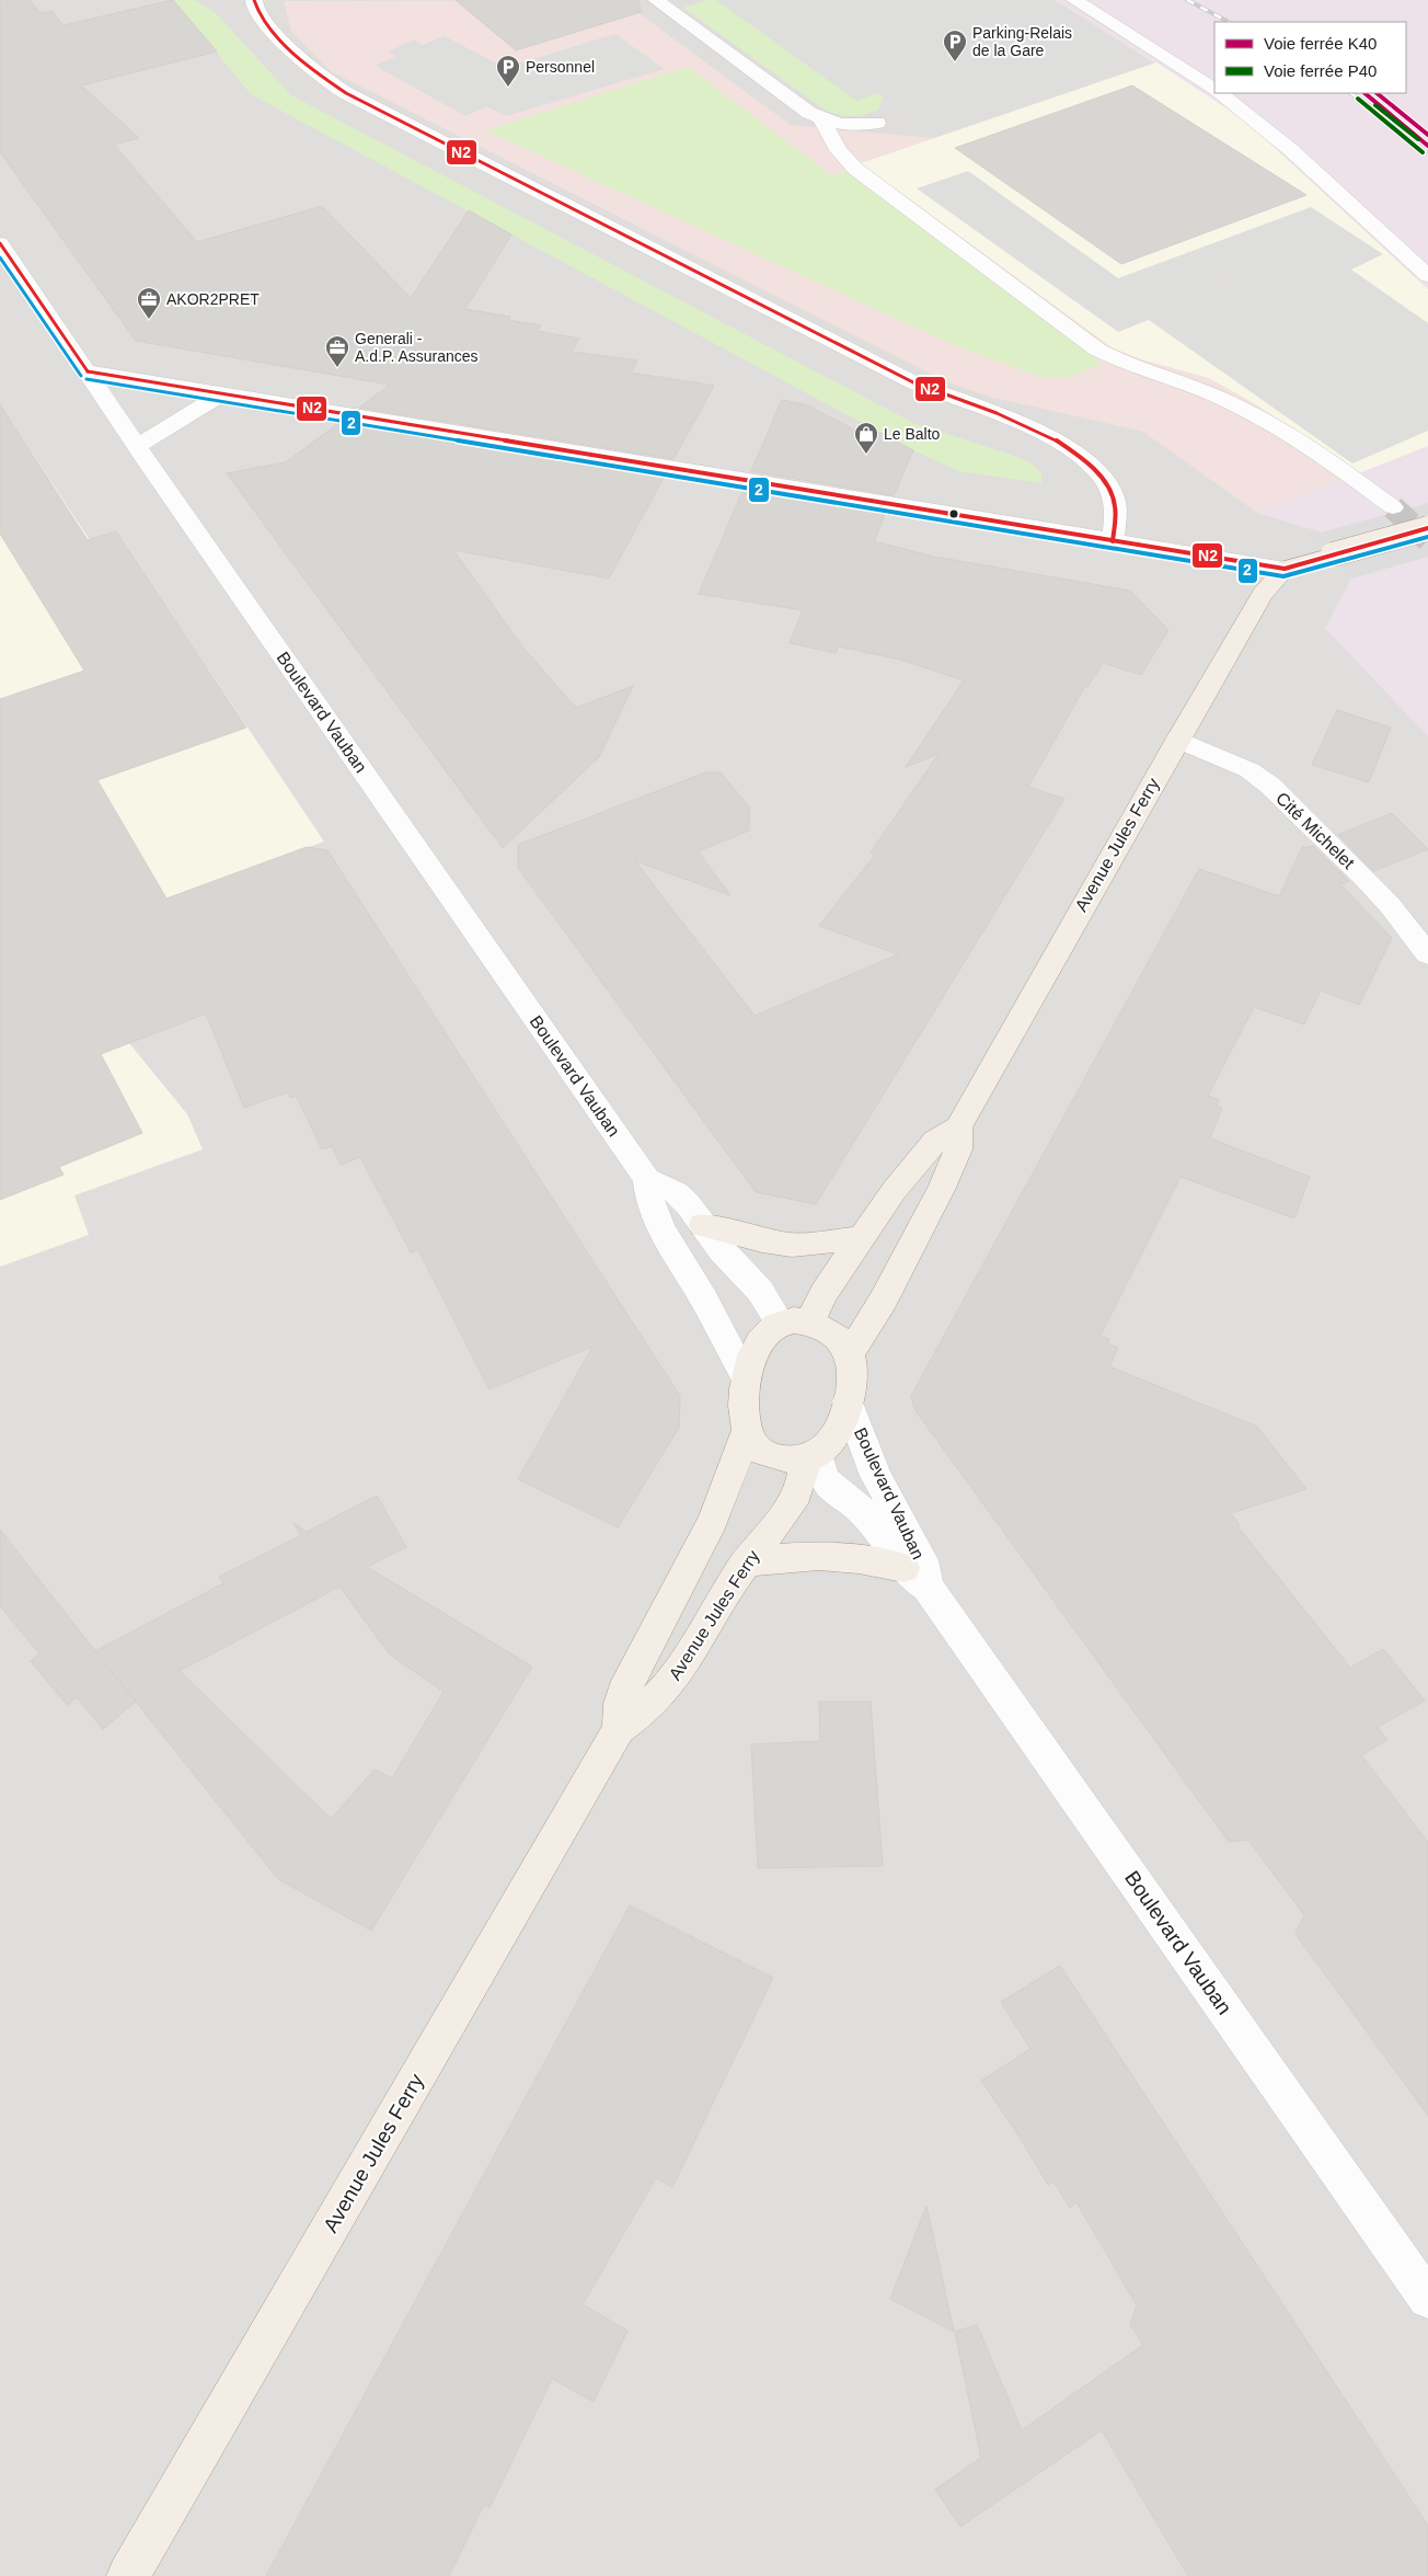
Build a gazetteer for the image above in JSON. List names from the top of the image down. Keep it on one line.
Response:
{"streets":{"main road":["Avenue Jules Ferry"],"street":["Boulevard Vauban","Cité Michelet"]},"crossings":[["Boulevard Vauban","Avenue Jules Ferry"],["Cité Michelet","Avenue Jules Ferry"]],"places":{"parking":["Parking-Relais de la Gare","Personnel"],"office":["AKOR2PRET","Generali - A.d.P. Assurances"],"shop":["Le Balto"]},"lines":["transit line N2","rail line K40","rail line P40","transit line 2"],"legend":["Voie ferrée K40","Voie ferrée P40"]}
